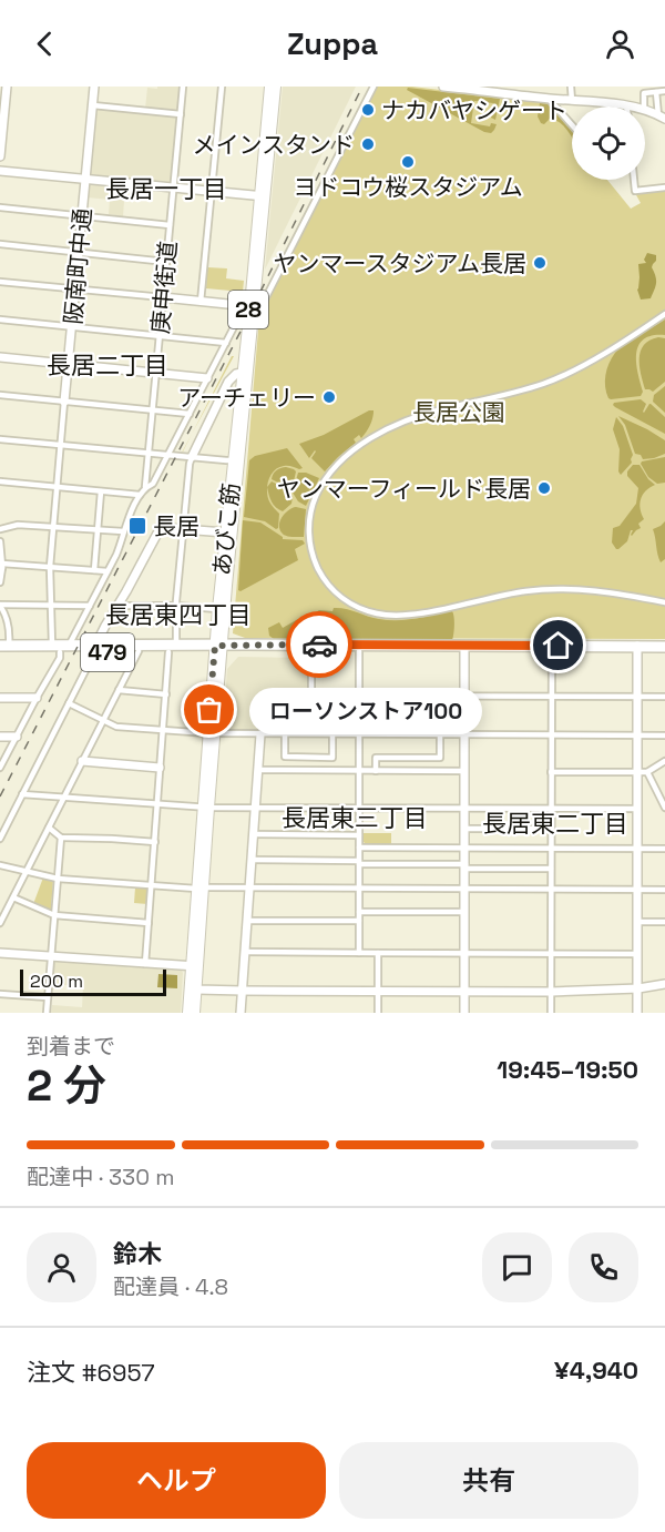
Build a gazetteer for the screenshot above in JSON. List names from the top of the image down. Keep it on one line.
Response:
{"streets":{"highway":["479"],"main road":["28","あびこ筋"],"street":["阪南町中通","庚申街道"]},"crossings":[["阪南町中通","479"],["あびこ筋","479"]],"districts":["長居一丁目","長居二丁目","長居東四丁目","長居東三丁目","長居東二丁目"],"parks":["長居公園"],"places":{"other":["ナカバヤシゲート","メインスタンド","ヨドコウ桜スタジアム","ヤンマースタジアム長居","アーチェリー","ヤンマーフィールド長居","ローソンストア100"],"transit":["長居"]},"scale_bar":"200 m","page":{"header":"Zuppa","bubble":"ローソンストア100","scale":"200 m","heading":["2 分","到着まで","19:45–19:50"],"panel":["鈴木","配達員 · 4.8","注文 #6957","¥4,940"],"bar":"配達中 · 330 m","buttons":["ヘルプ","共有"]}}
